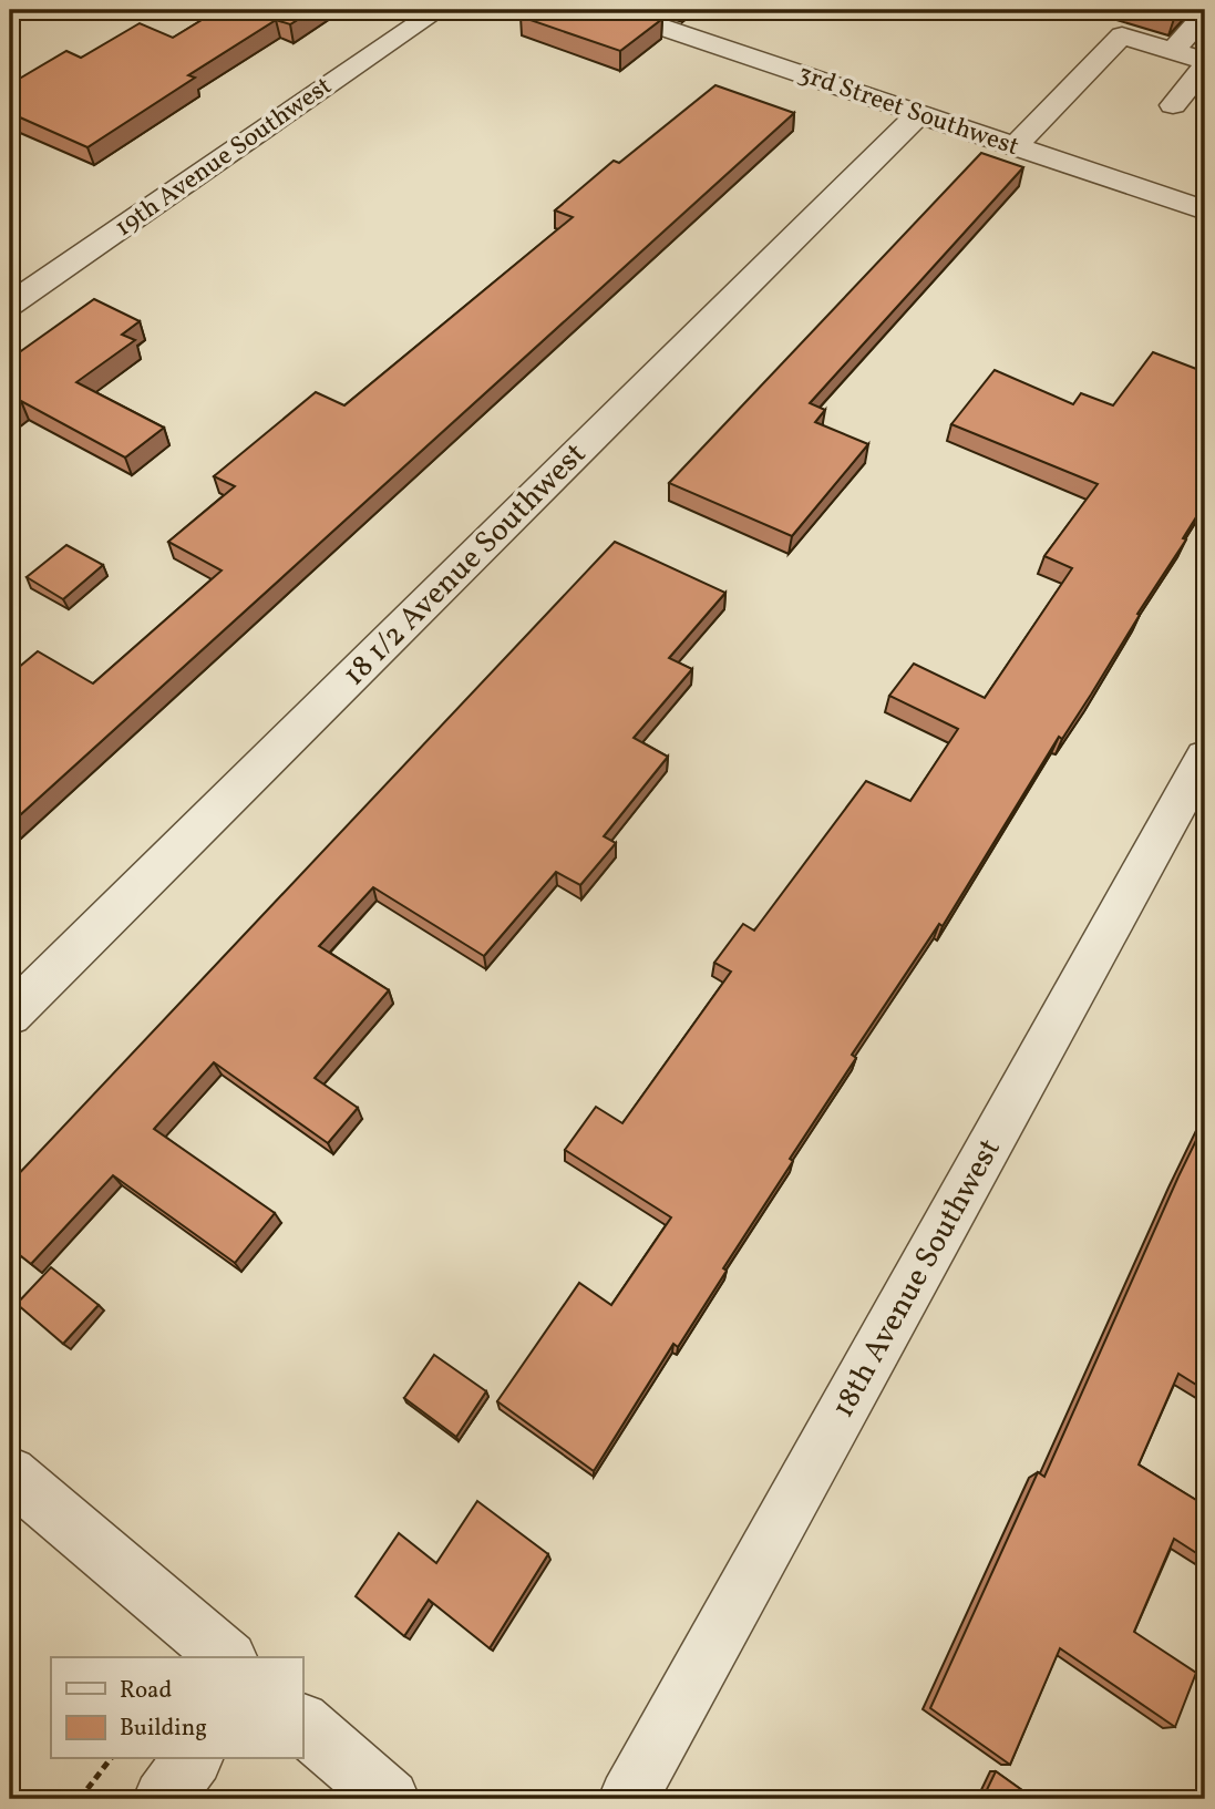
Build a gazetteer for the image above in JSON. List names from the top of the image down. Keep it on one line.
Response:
{"streets":{"street":["3rd Street Southwest","19th Avenue Southwest","18 1/2 Avenue Southwest","18th Avenue Southwest"]},"crossings":[["3rd Street Southwest","18 1/2 Avenue Southwest"]],"legend":["Road","Building"]}
